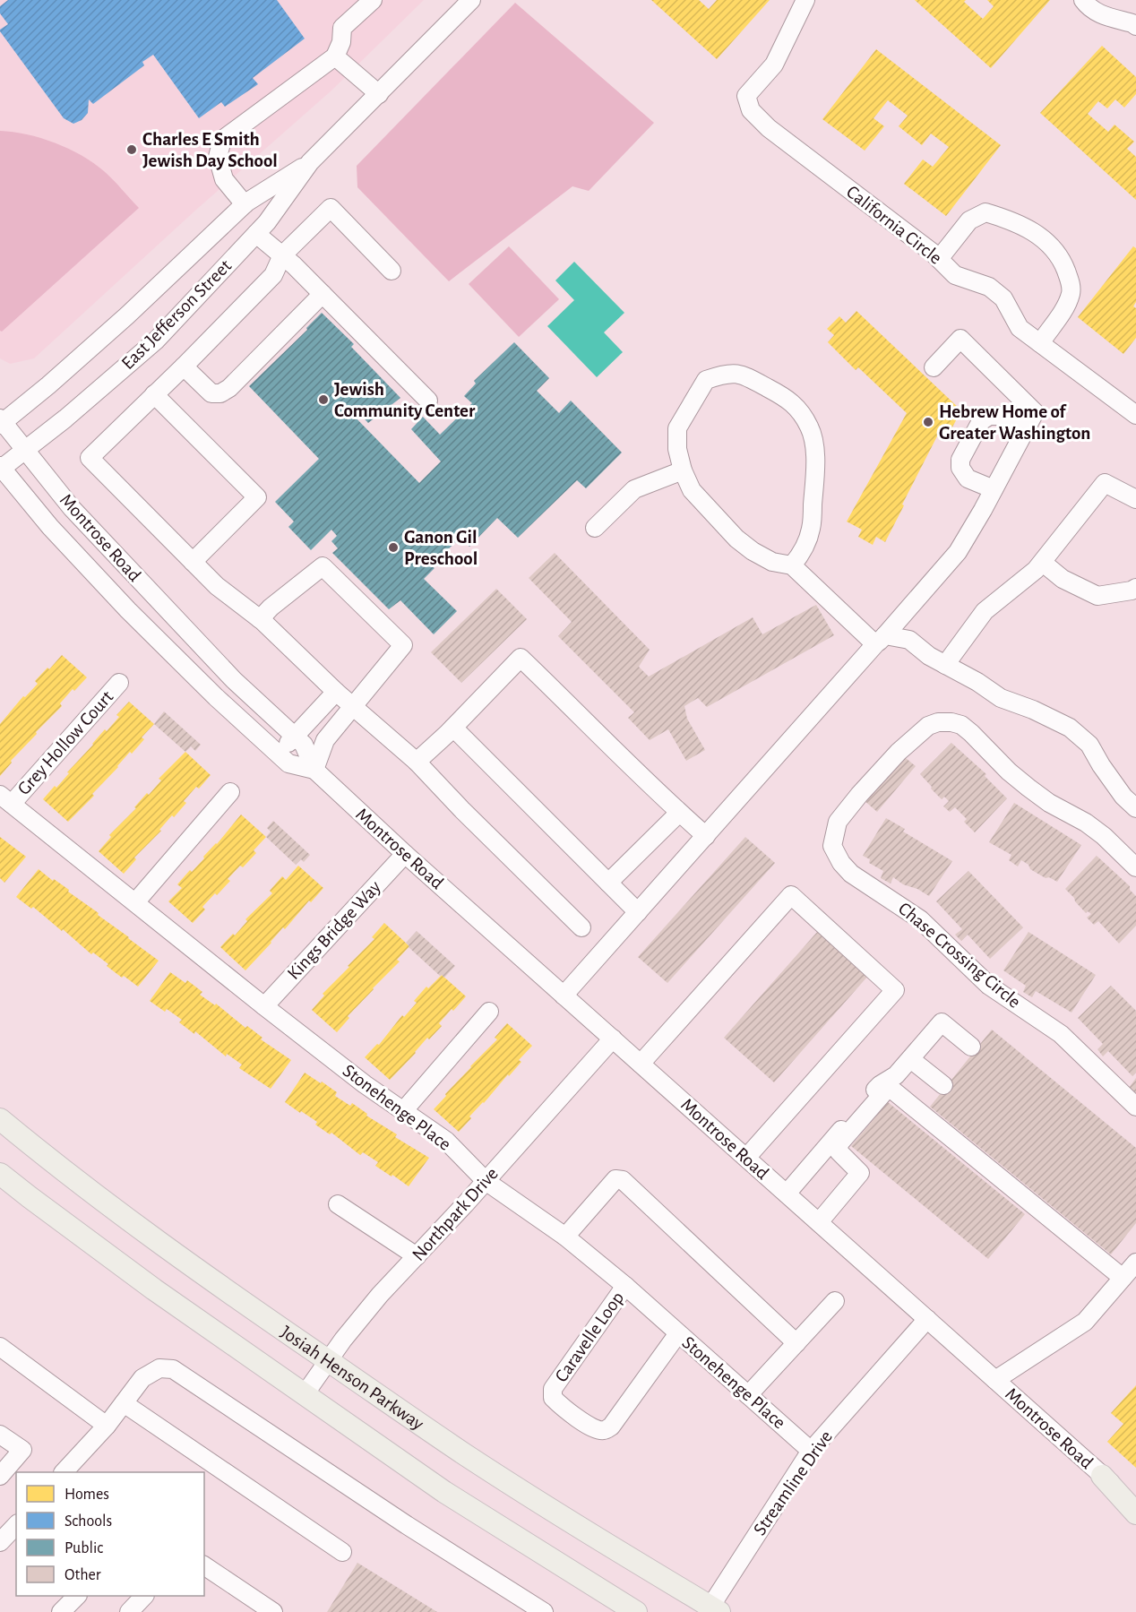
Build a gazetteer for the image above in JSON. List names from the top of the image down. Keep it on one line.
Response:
{"streets":{"main road":["Josiah Henson Parkway"],"street":["California Circle","East Jefferson Street","Montrose Road","Grey Hollow Court","Kings Bridge Way","Chase Crossing Circle","Stonehenge Place","Northpark Drive","Caravelle Loop","Streamline Drive"]},"crossings":[["East Jefferson Street","Montrose Road"],["Montrose Road","Kings Bridge Way"],["Montrose Road","Northpark Drive"],["Montrose Road","Streamline Drive"],["Grey Hollow Court","Stonehenge Place"],["Kings Bridge Way","Stonehenge Place"],["Stonehenge Place","Northpark Drive"],["Stonehenge Place","Caravelle Loop"],["Stonehenge Place","Streamline Drive"],["Northpark Drive","Josiah Henson Parkway"],["Josiah Henson Parkway","Streamline Drive"]],"places":["Charles E Smith Jewish Day School","Jewish Community Center","Hebrew Home of Greater Washington","Ganon Gil Preschool"],"legend":["Homes","Schools","Public","Other"]}
